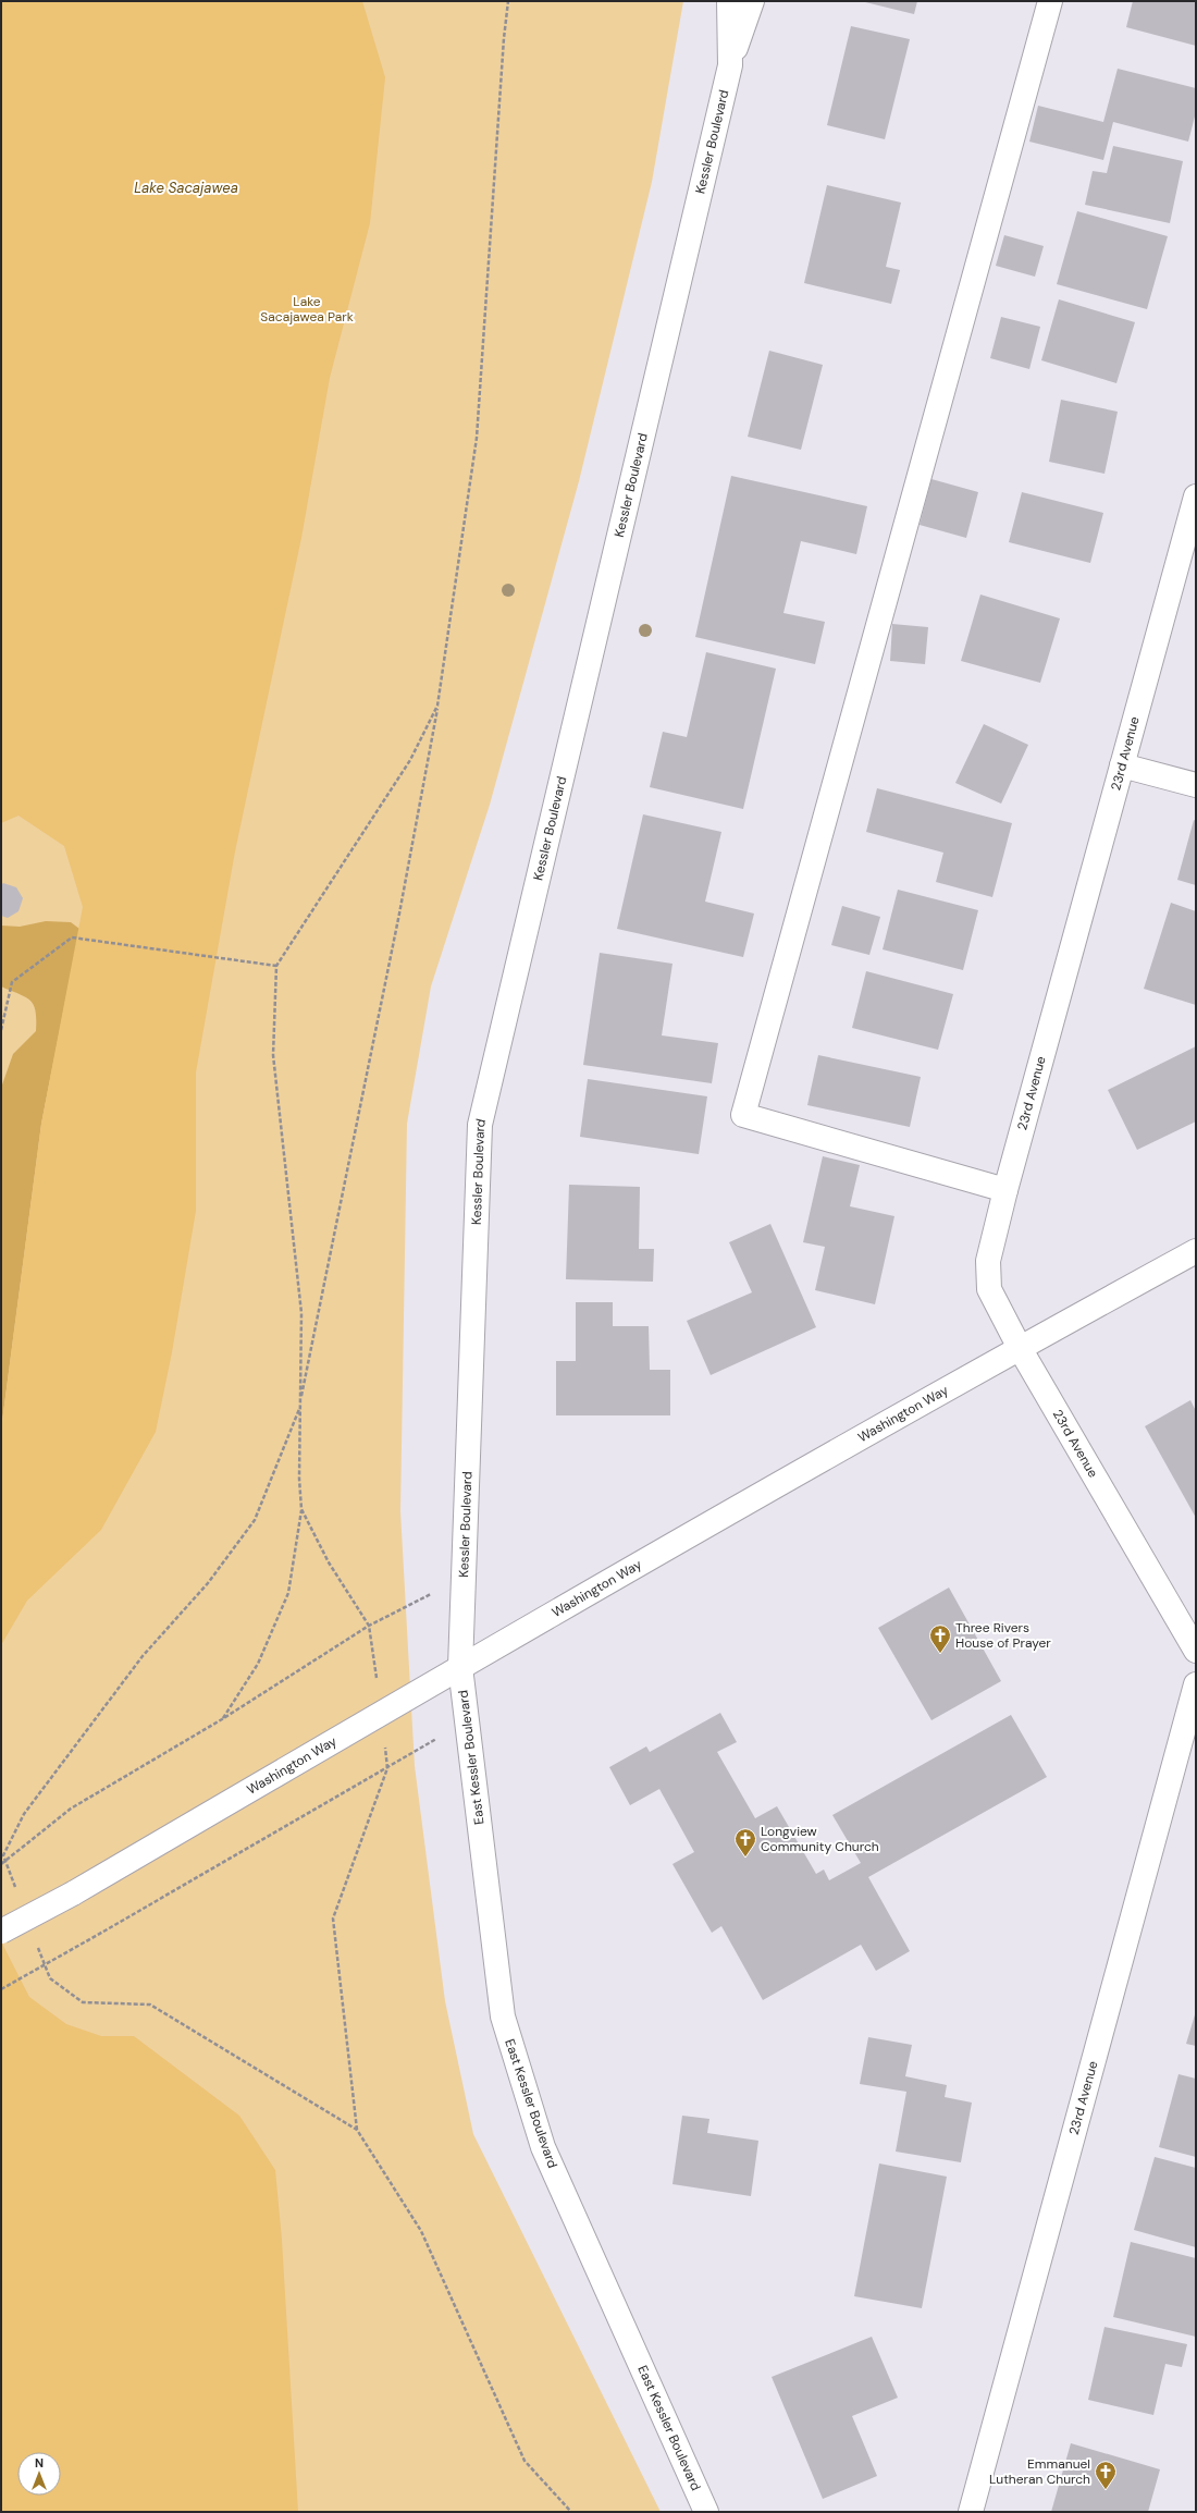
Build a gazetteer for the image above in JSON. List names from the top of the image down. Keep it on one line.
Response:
{"streets":{"street":["Kessler Boulevard","23rd Avenue","Washington Way","East Kessler Boulevard"]},"crossings":[["Kessler Boulevard","Washington Way"],["Kessler Boulevard","East Kessler Boulevard"],["23rd Avenue","Washington Way"],["Washington Way","East Kessler Boulevard"]],"water":["Lake Sacajawea"],"parks":["Lake Sacajawea Park"],"places":{"church":["Three Rivers House of Prayer","Longview Community Church","Emmanuel Lutheran Church"]},"north":"top"}
